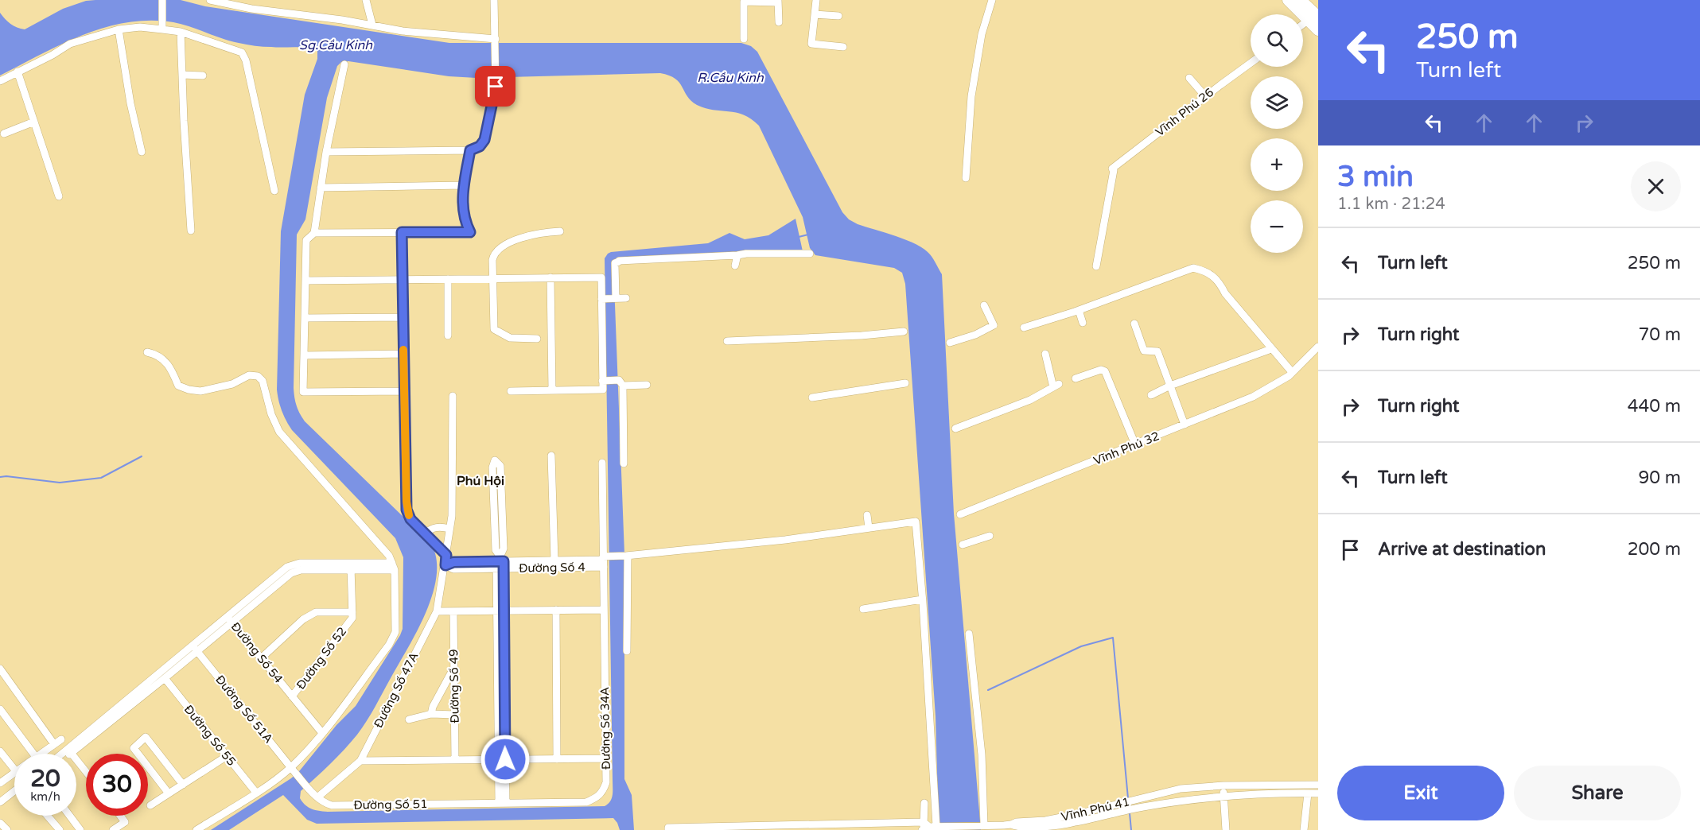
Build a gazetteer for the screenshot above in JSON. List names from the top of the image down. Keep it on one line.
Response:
{"streets":{"street":["Vĩnh Phú 26","Vĩnh Phú 32","Đường Số 4","Đường Số 54","Đường Số 52","Đường Số 49","Đường Số 47A","Đường Số 51A","Đường Số 34A","Đường Số 55","Đường Số 51","Vĩnh Phú 41"]},"crossings":[["Đường Số 4","Đường Số 47A"],["Đường Số 4","Đường Số 34A"],["Đường Số 54","Đường Số 52"],["Đường Số 47A","Đường Số 51"],["Đường Số 51A","Đường Số 51"],["Đường Số 34A","Đường Số 51"]],"districts":["Phú Hội"],"water":["Sg.Cầu Kinh","R.Cầu Kinh"],"page":{"turn":["250 m","Turn left"],"map_buttons":["+","−"],"heading":["3 min","1.1 km · 21:24"],"list":[{"name":"Turn left","value":"250 m"},{"name":"Turn right","value":"70 m"},{"name":"Turn right","value":"440 m"},{"name":"Turn left","value":"90 m"},{"name":"Arrive at destination","value":"200 m"}],"speed":"20 km/h","limit":"30","buttons":["Exit","Share"]}}
